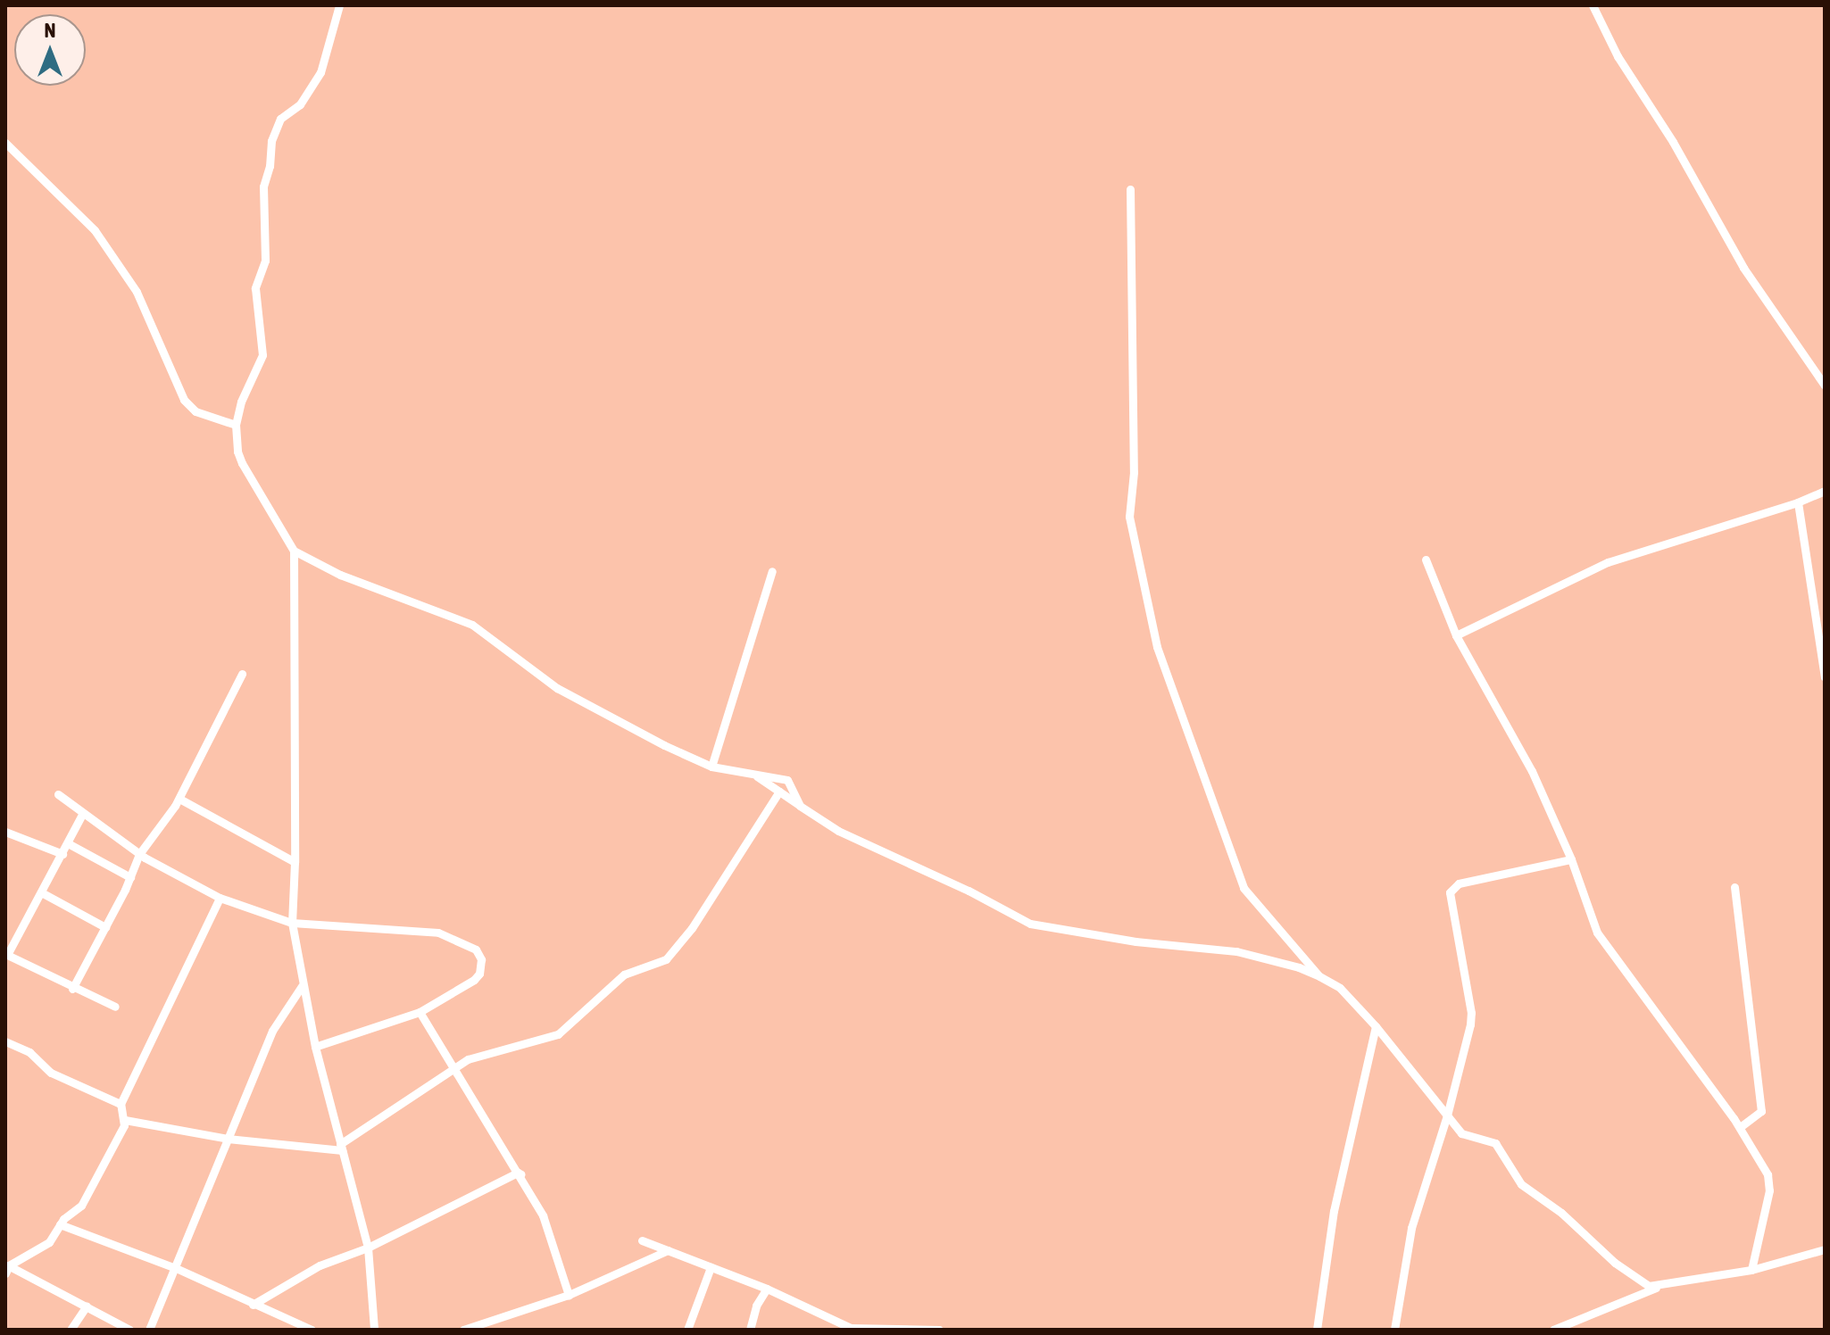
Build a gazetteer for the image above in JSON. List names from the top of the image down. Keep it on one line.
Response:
{"north":"top"}
